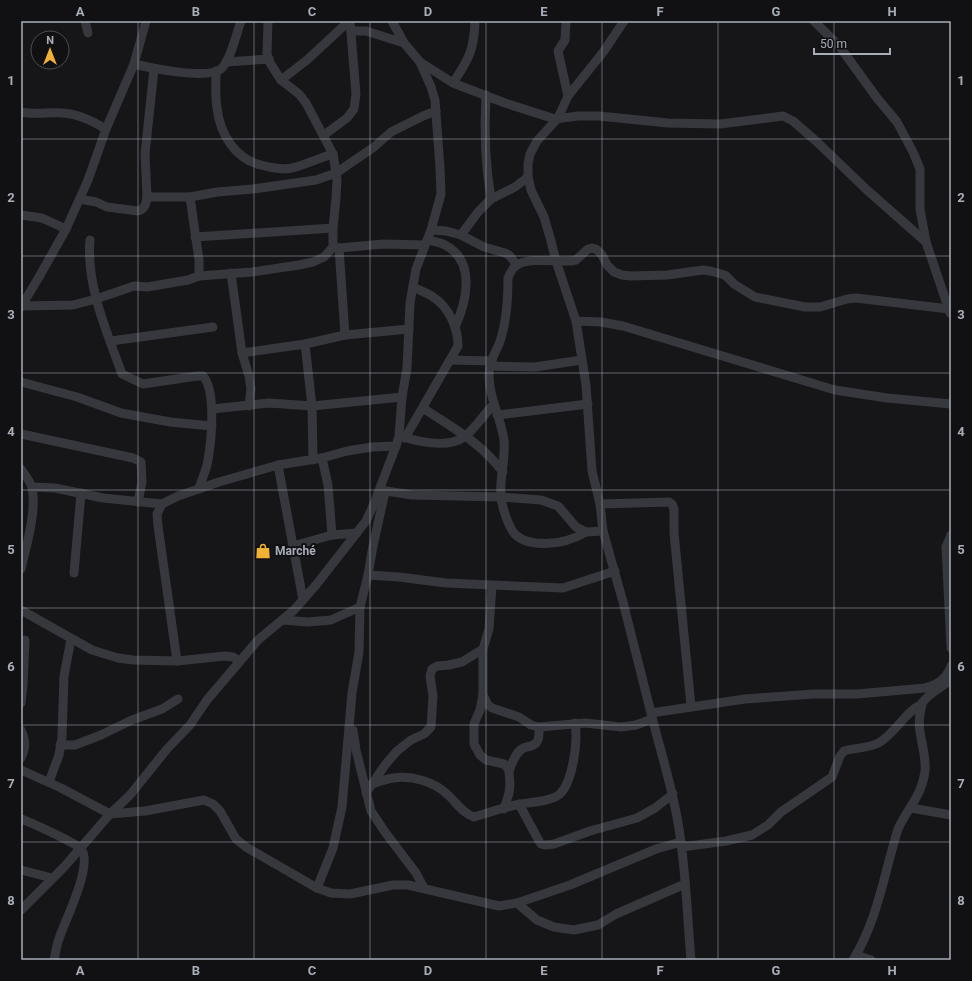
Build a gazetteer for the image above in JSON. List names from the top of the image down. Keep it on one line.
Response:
{"places":{"shop":["Marché"]},"scale_bar":"50 m","north":"top","grid":{"columns":["A","B","C","D","E","F","G","H"],"rows":["1","2","3","4","5","6","7","8"]}}
